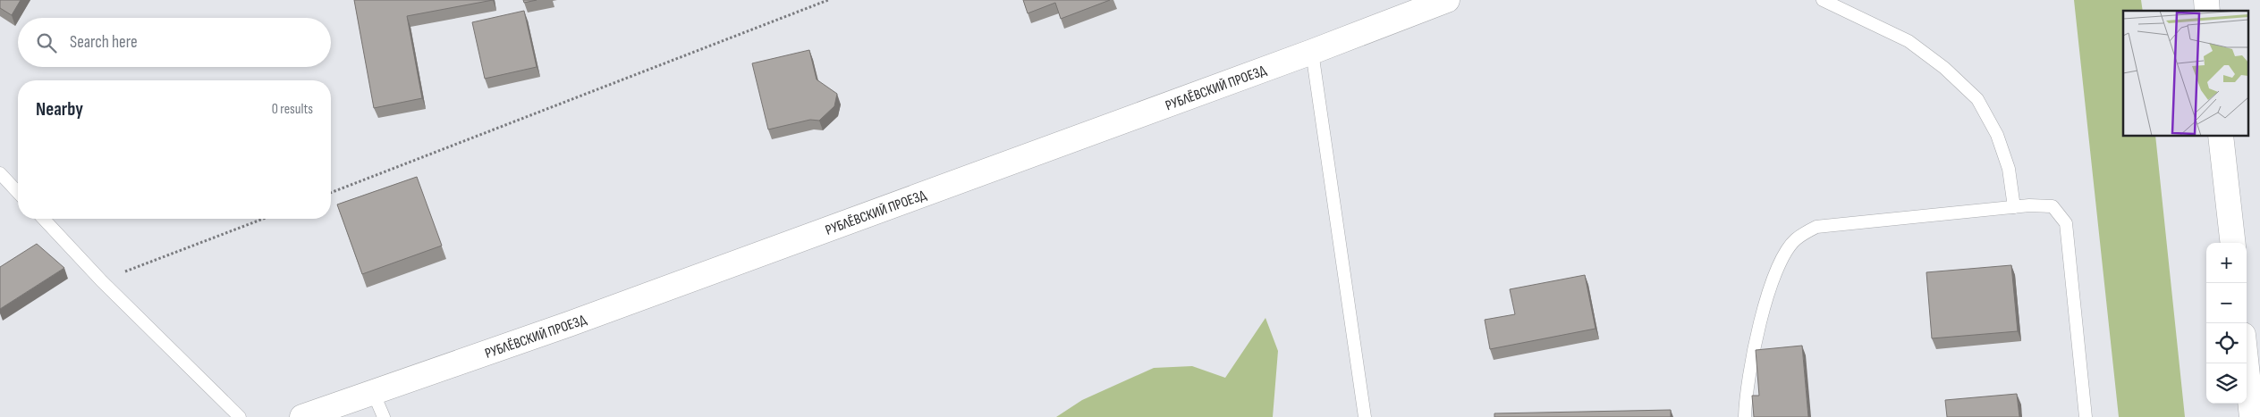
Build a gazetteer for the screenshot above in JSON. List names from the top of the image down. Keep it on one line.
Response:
{"streets":{"street":["РУБЛЁВСКИЙ ПРОЕЗД"]},"page":{"search":"Search here","heading":["Nearby","0 results"],"map_buttons":["+","−"]}}
